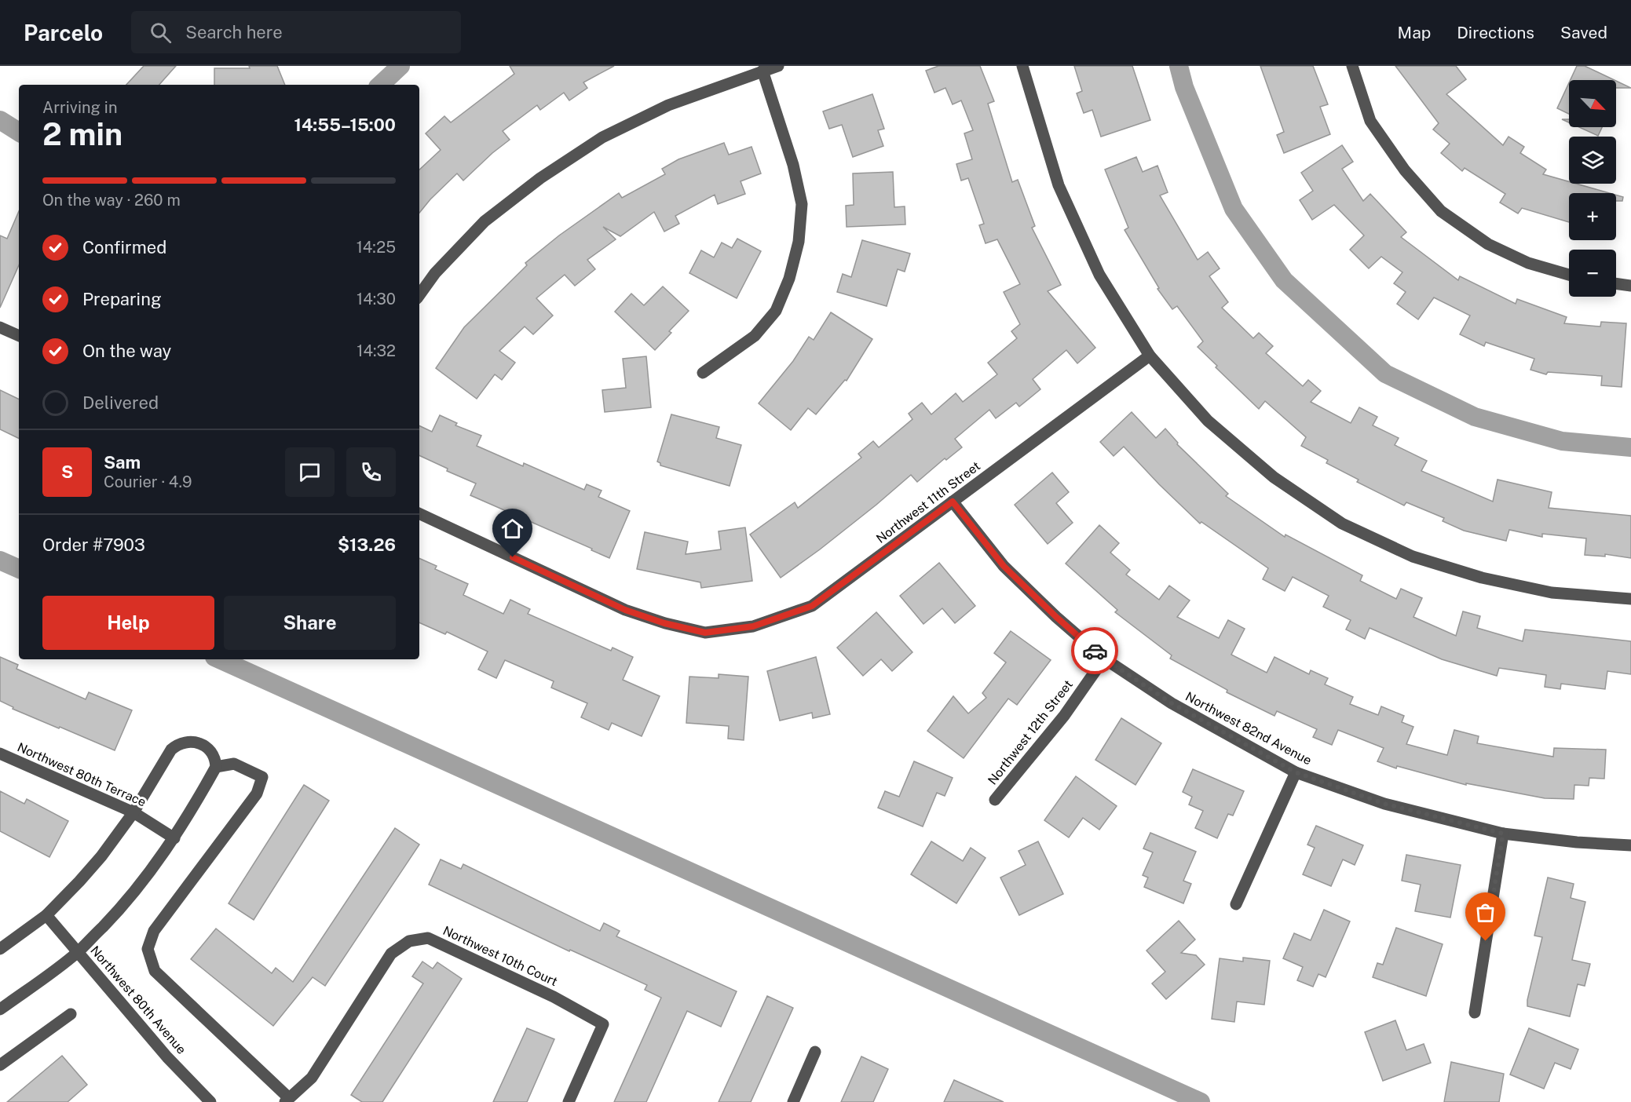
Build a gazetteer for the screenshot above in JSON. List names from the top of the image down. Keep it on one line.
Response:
{"streets":{"street":["Northwest 11th Street","Northwest 82nd Avenue","Northwest 12th Street","Northwest 80th Terrace","Northwest 10th Court","Northwest 80th Avenue"]},"crossings":[["Northwest 11th Street","Northwest 82nd Avenue"],["Northwest 82nd Avenue","Northwest 12th Street"]],"north":"bottom right","page":{"header":"Parcelo","search":"Search here","nav":["Map","Directions","Saved"],"map_buttons":["+","−"],"heading":["2 min","Arriving in","14:55–15:00"],"panel":["Sam","Courier · 4.9","Order #7903","$13.26"],"bar":"On the way · 260 m","list":[["Confirmed","14:25"],["Preparing","14:30"],["On the way","14:32"],"Delivered"],"round":"S","buttons":["Help","Share"]}}
